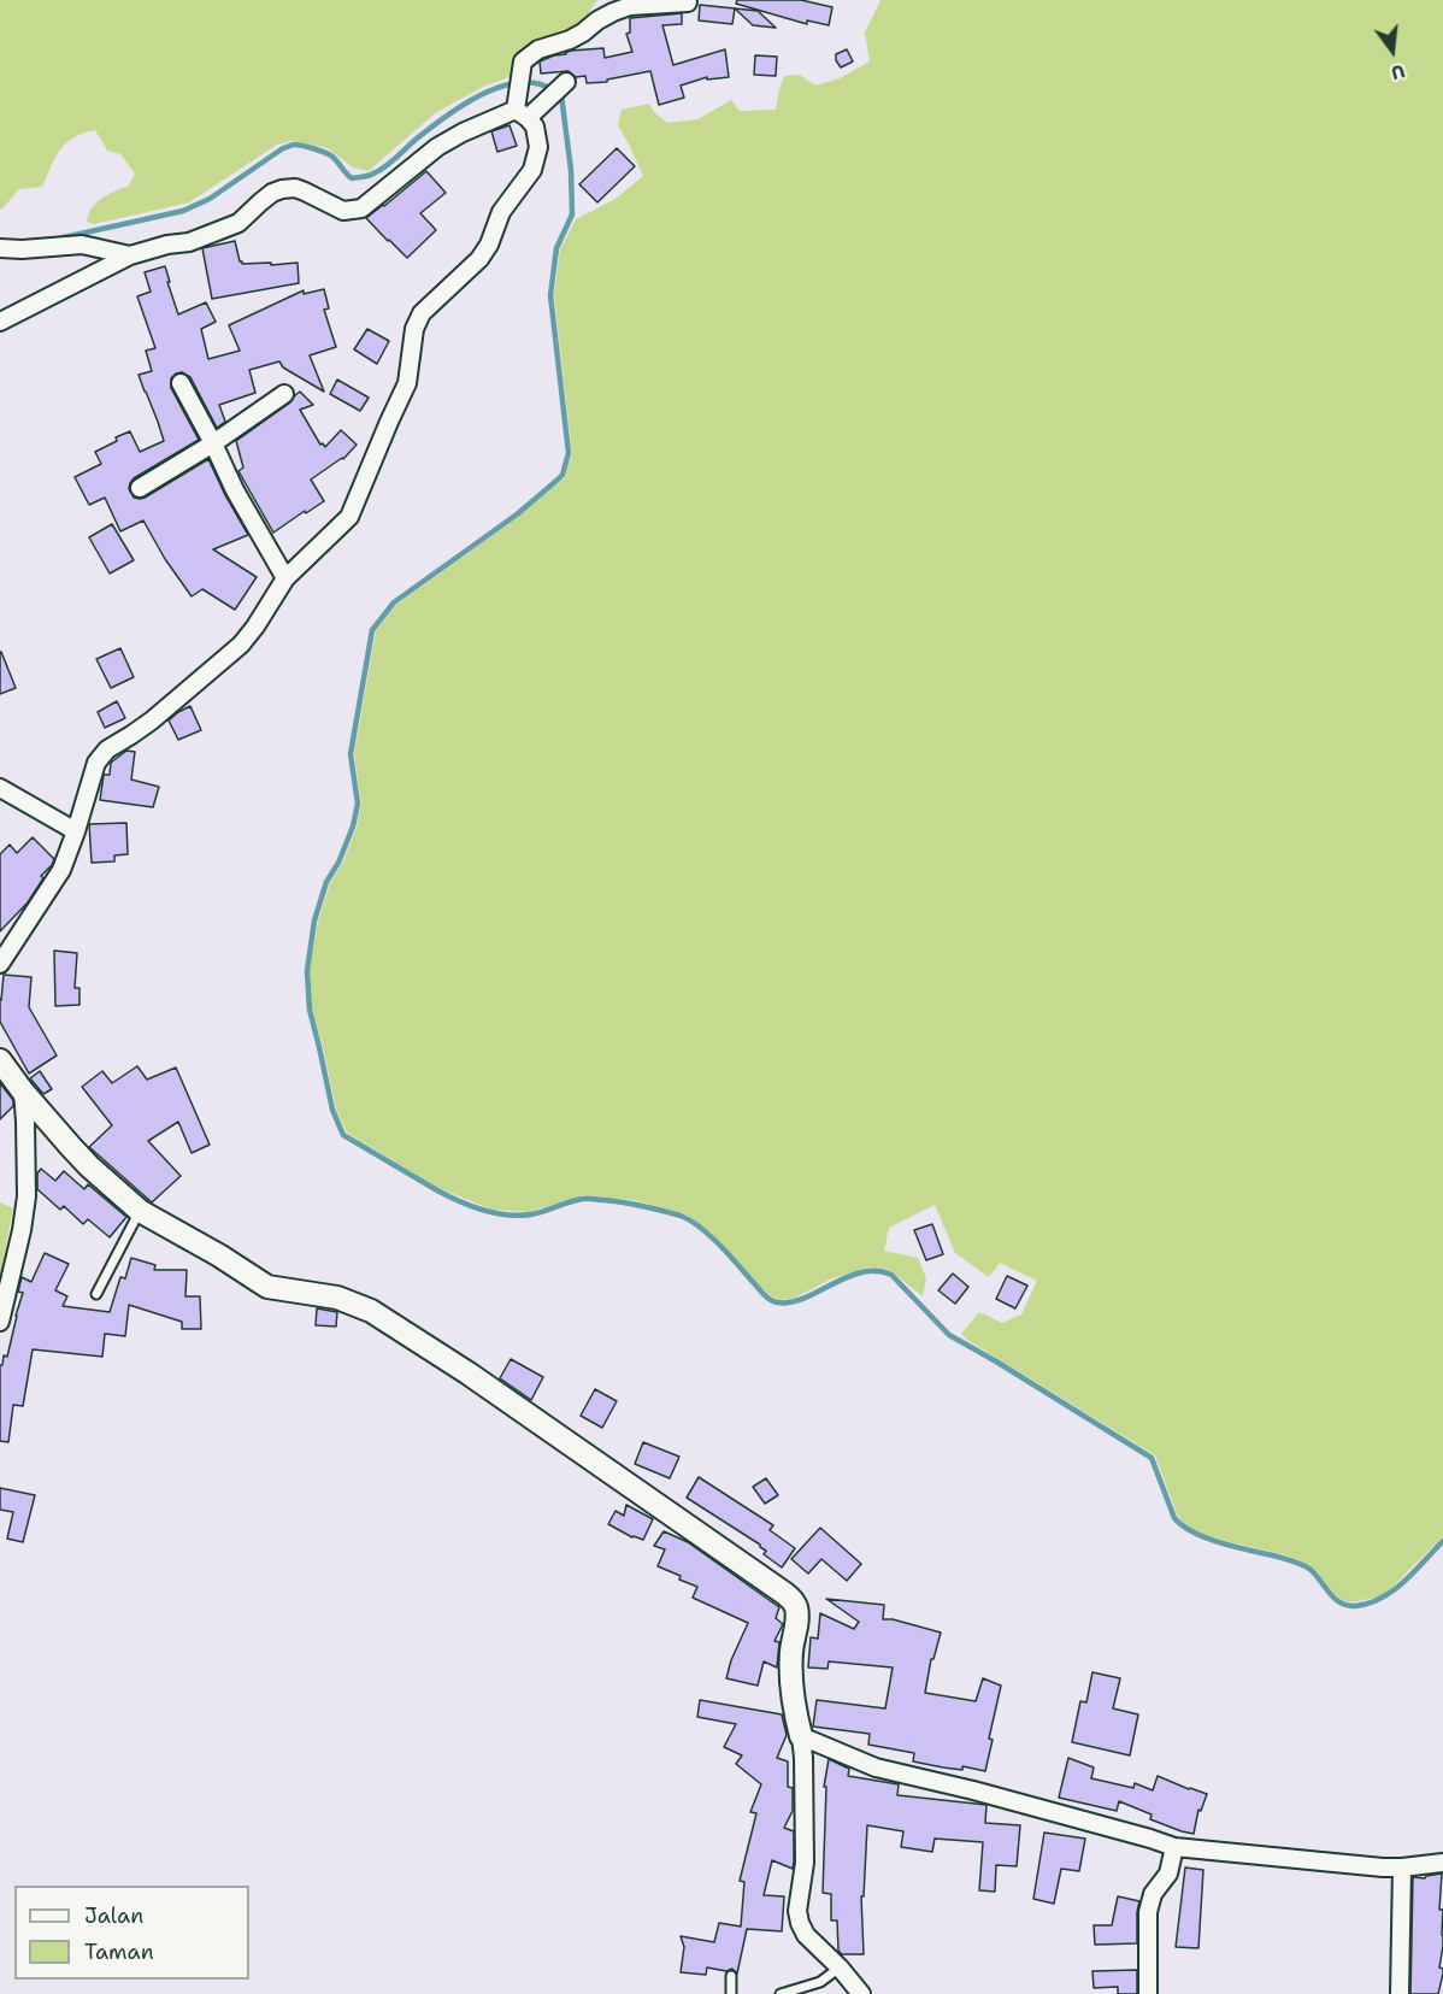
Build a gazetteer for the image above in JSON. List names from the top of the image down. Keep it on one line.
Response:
{"legend":["Jalan","Taman"],"north":"bottom"}
